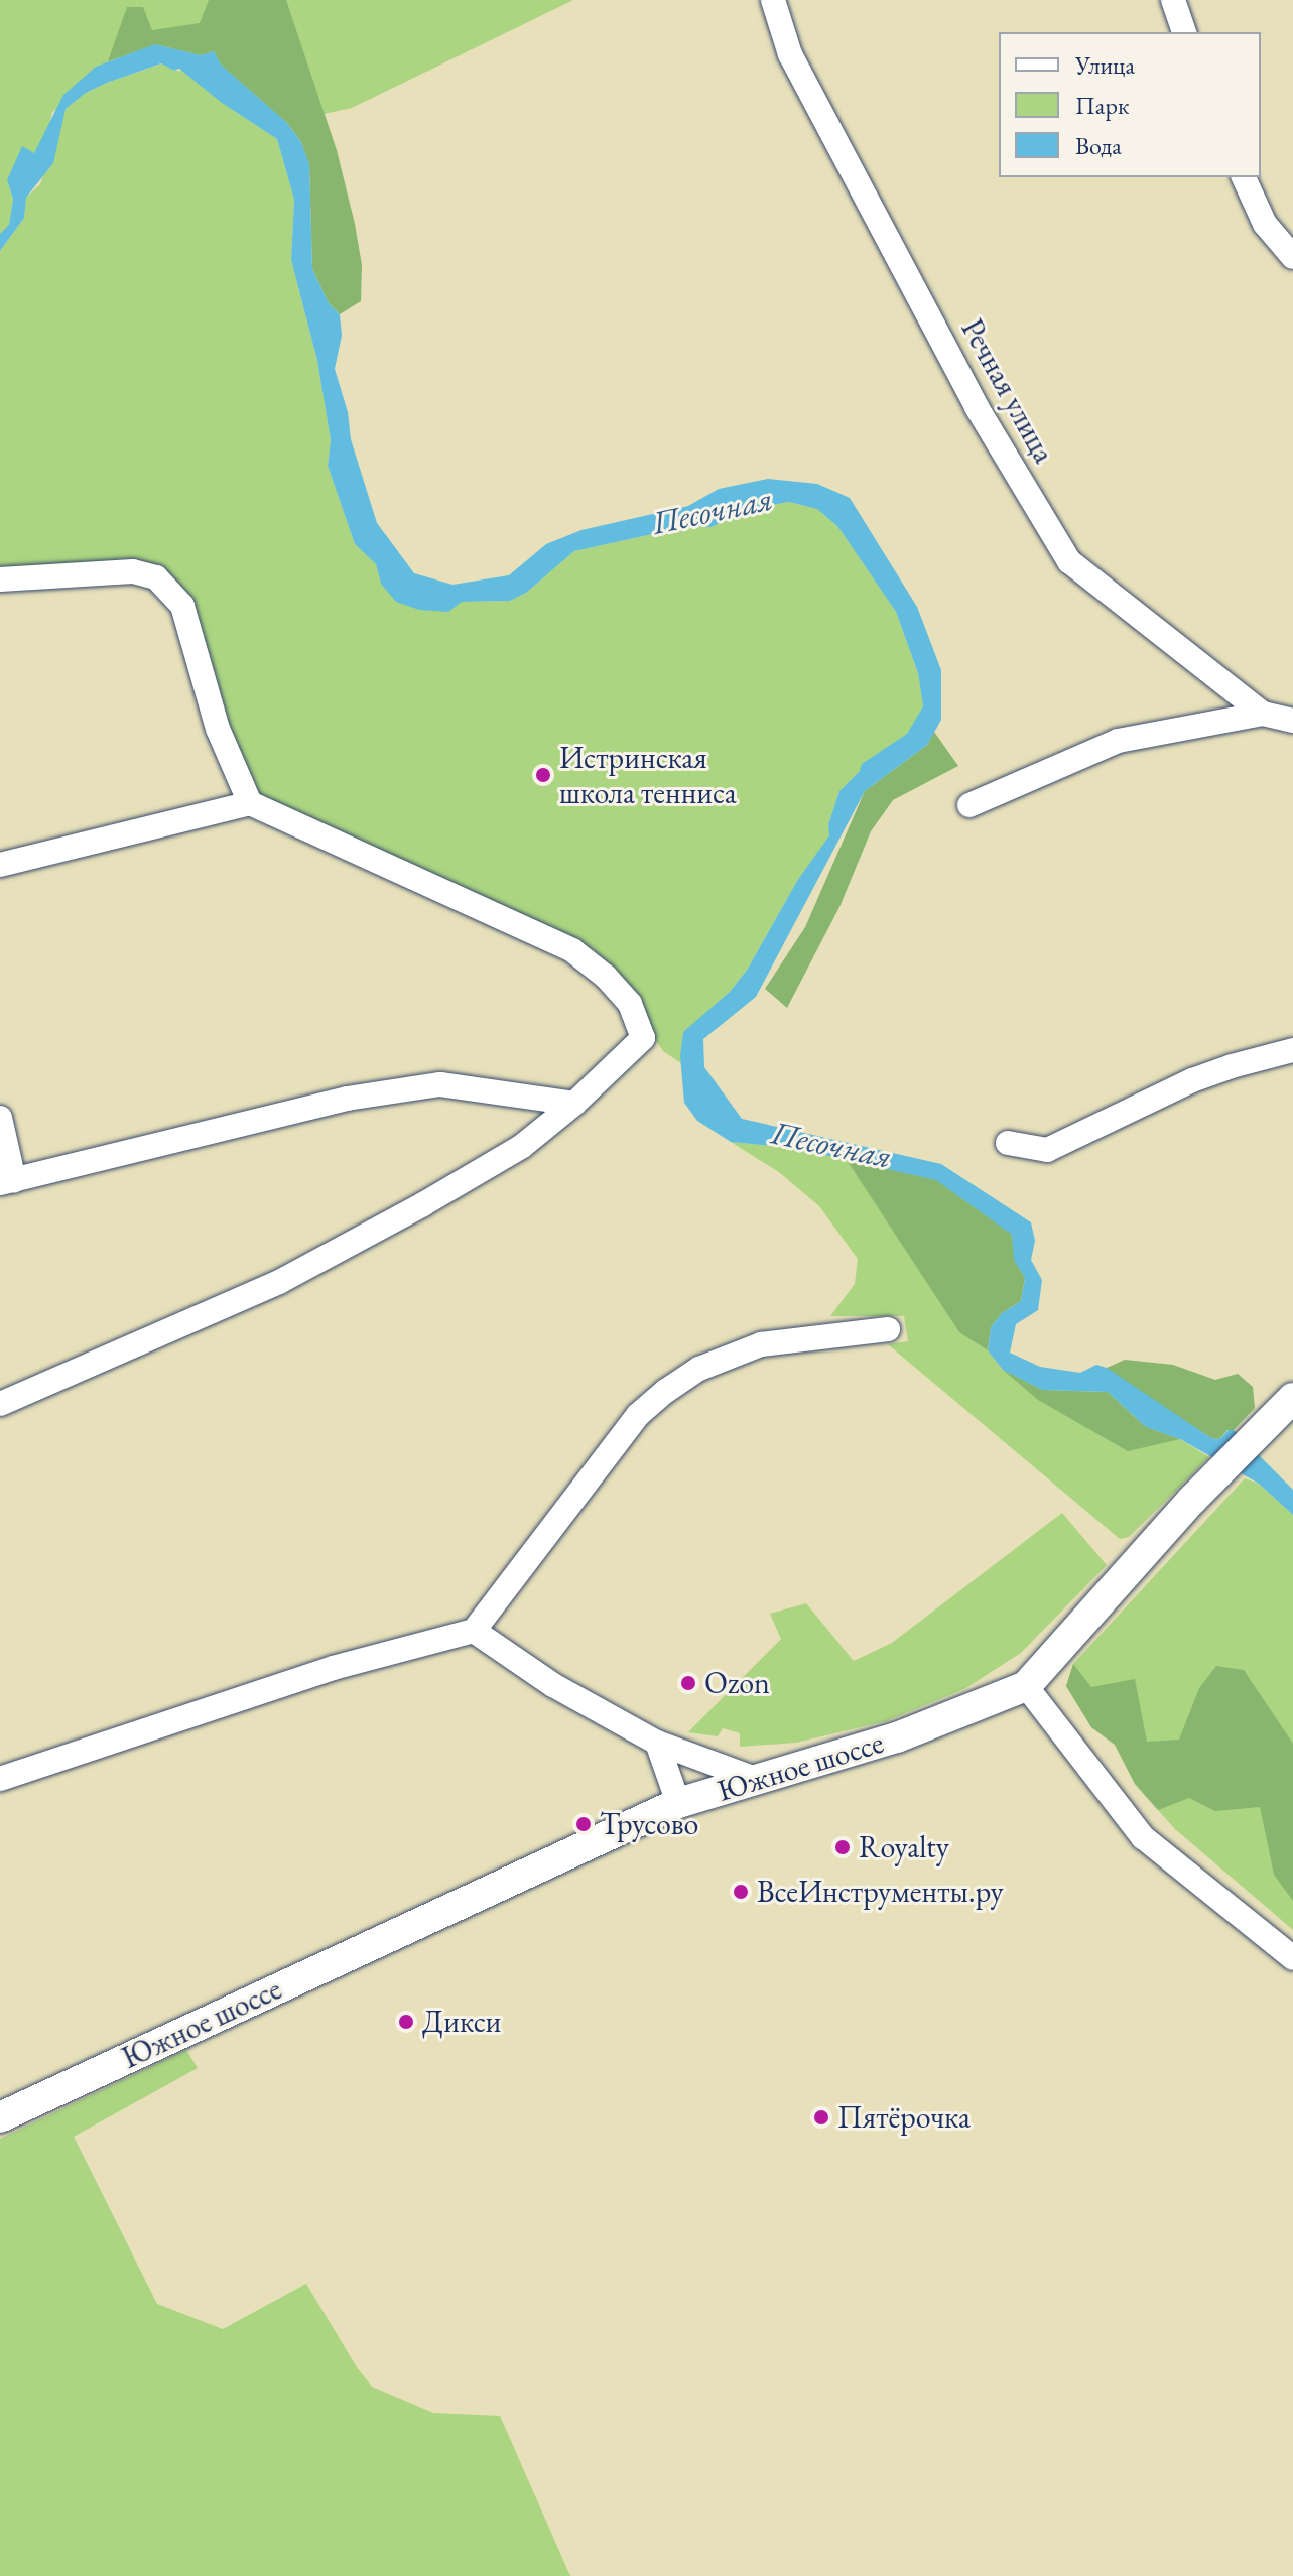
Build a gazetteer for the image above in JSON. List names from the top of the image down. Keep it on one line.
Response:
{"streets":{"main road":["Южное шоссе"],"street":["Речная улица"]},"water":["Песочная"],"places":["Истринская школа тенниса","Ozon","Трусово","Royalty","ВсеИнструменты.ру","Дикси","Пятёрочка"],"legend":["Улица","Парк","Вода"]}
